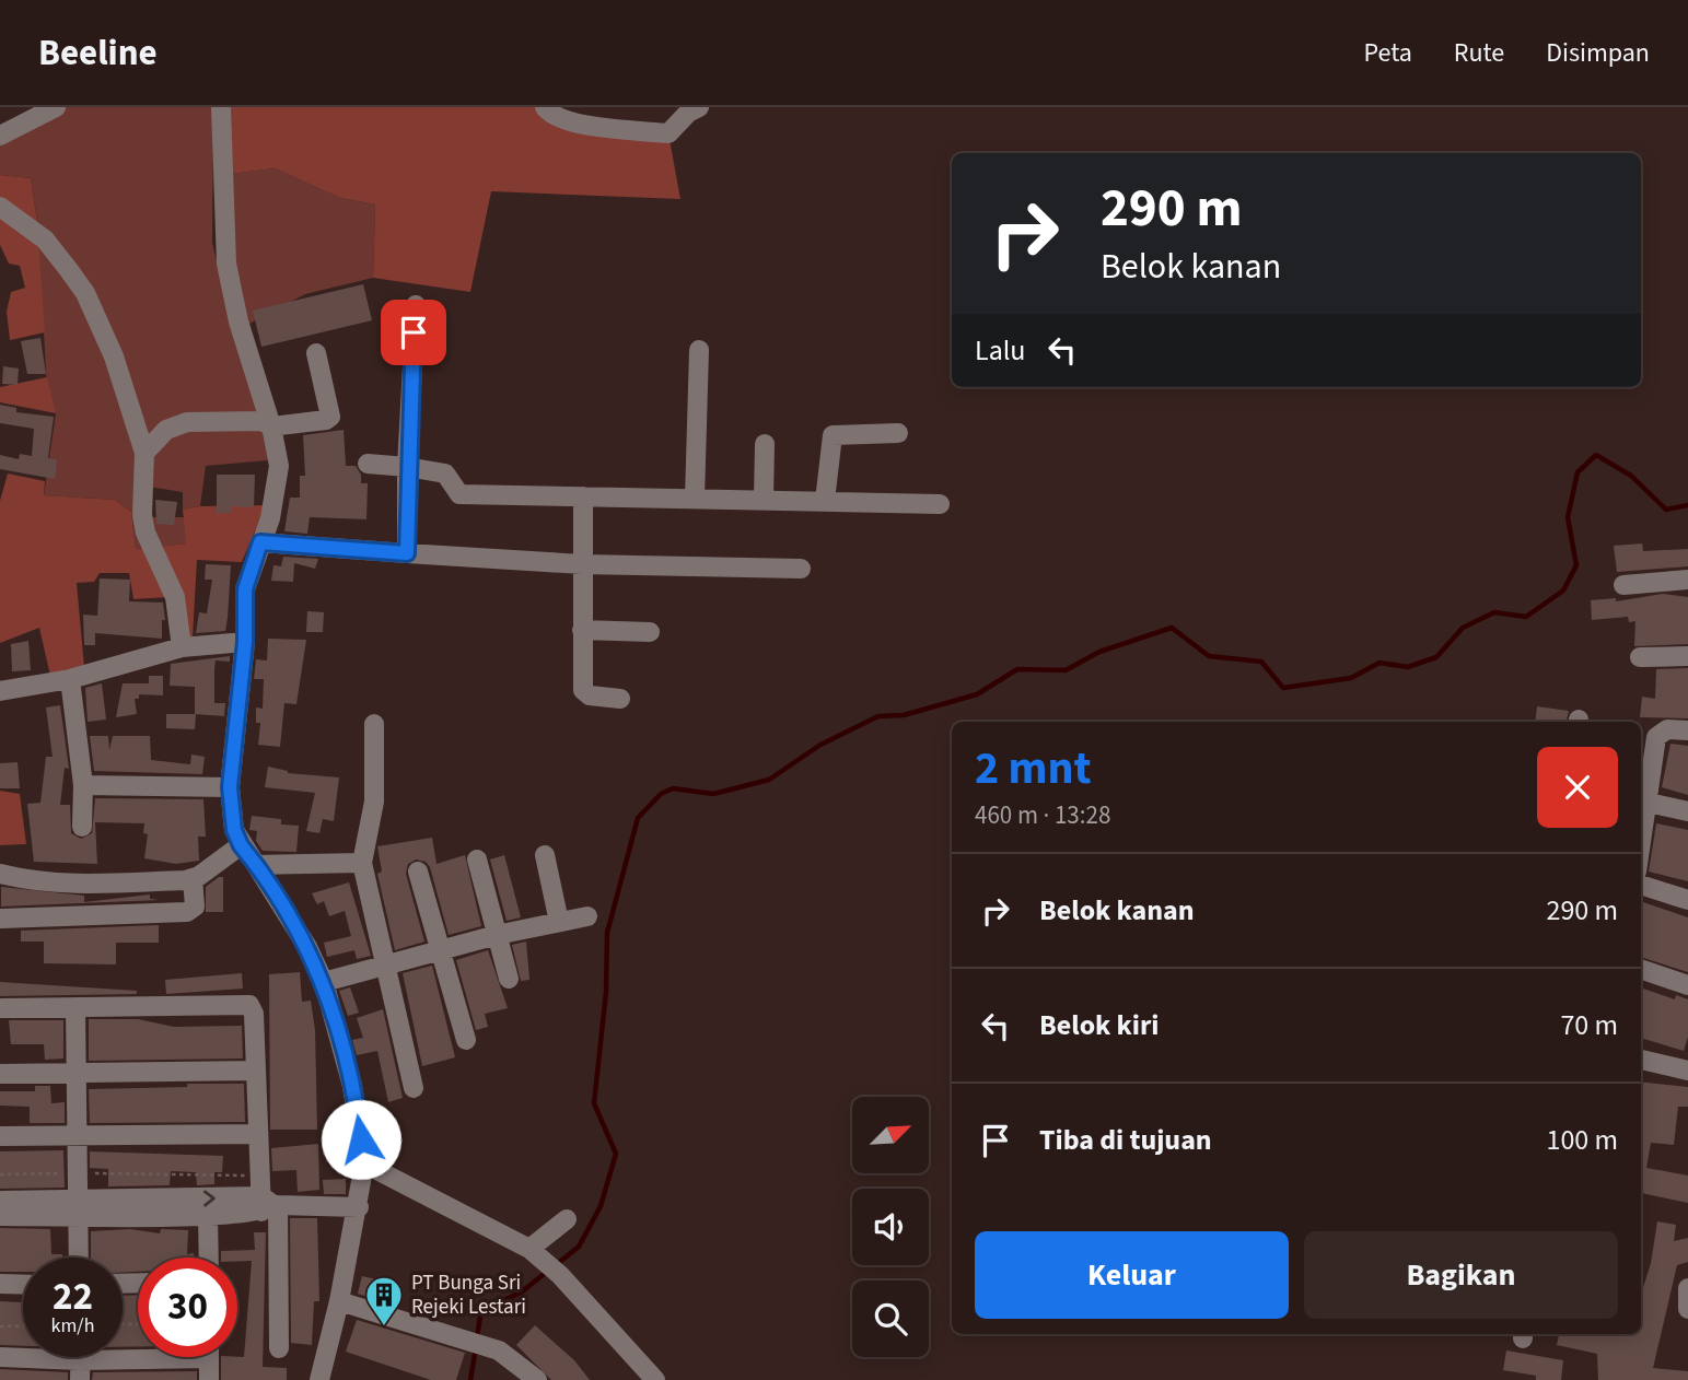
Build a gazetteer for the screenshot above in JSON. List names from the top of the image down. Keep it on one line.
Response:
{"places":{"building":["PT Bunga Sri Rejeki Lestari"]},"north":"top right","page":{"header":"Beeline","nav":["Peta","Rute","Disimpan"],"turn":["290 m","Belok kanan"],"then":"Lalu","heading":["2 mnt","460 m · 13:28"],"list":[{"name":"Belok kanan","value":"290 m"},{"name":"Belok kiri","value":"70 m"},{"name":"Tiba di tujuan","value":"100 m"}],"buttons":["Keluar","Bagikan"],"speed":"22 km/h","limit":"30"}}
